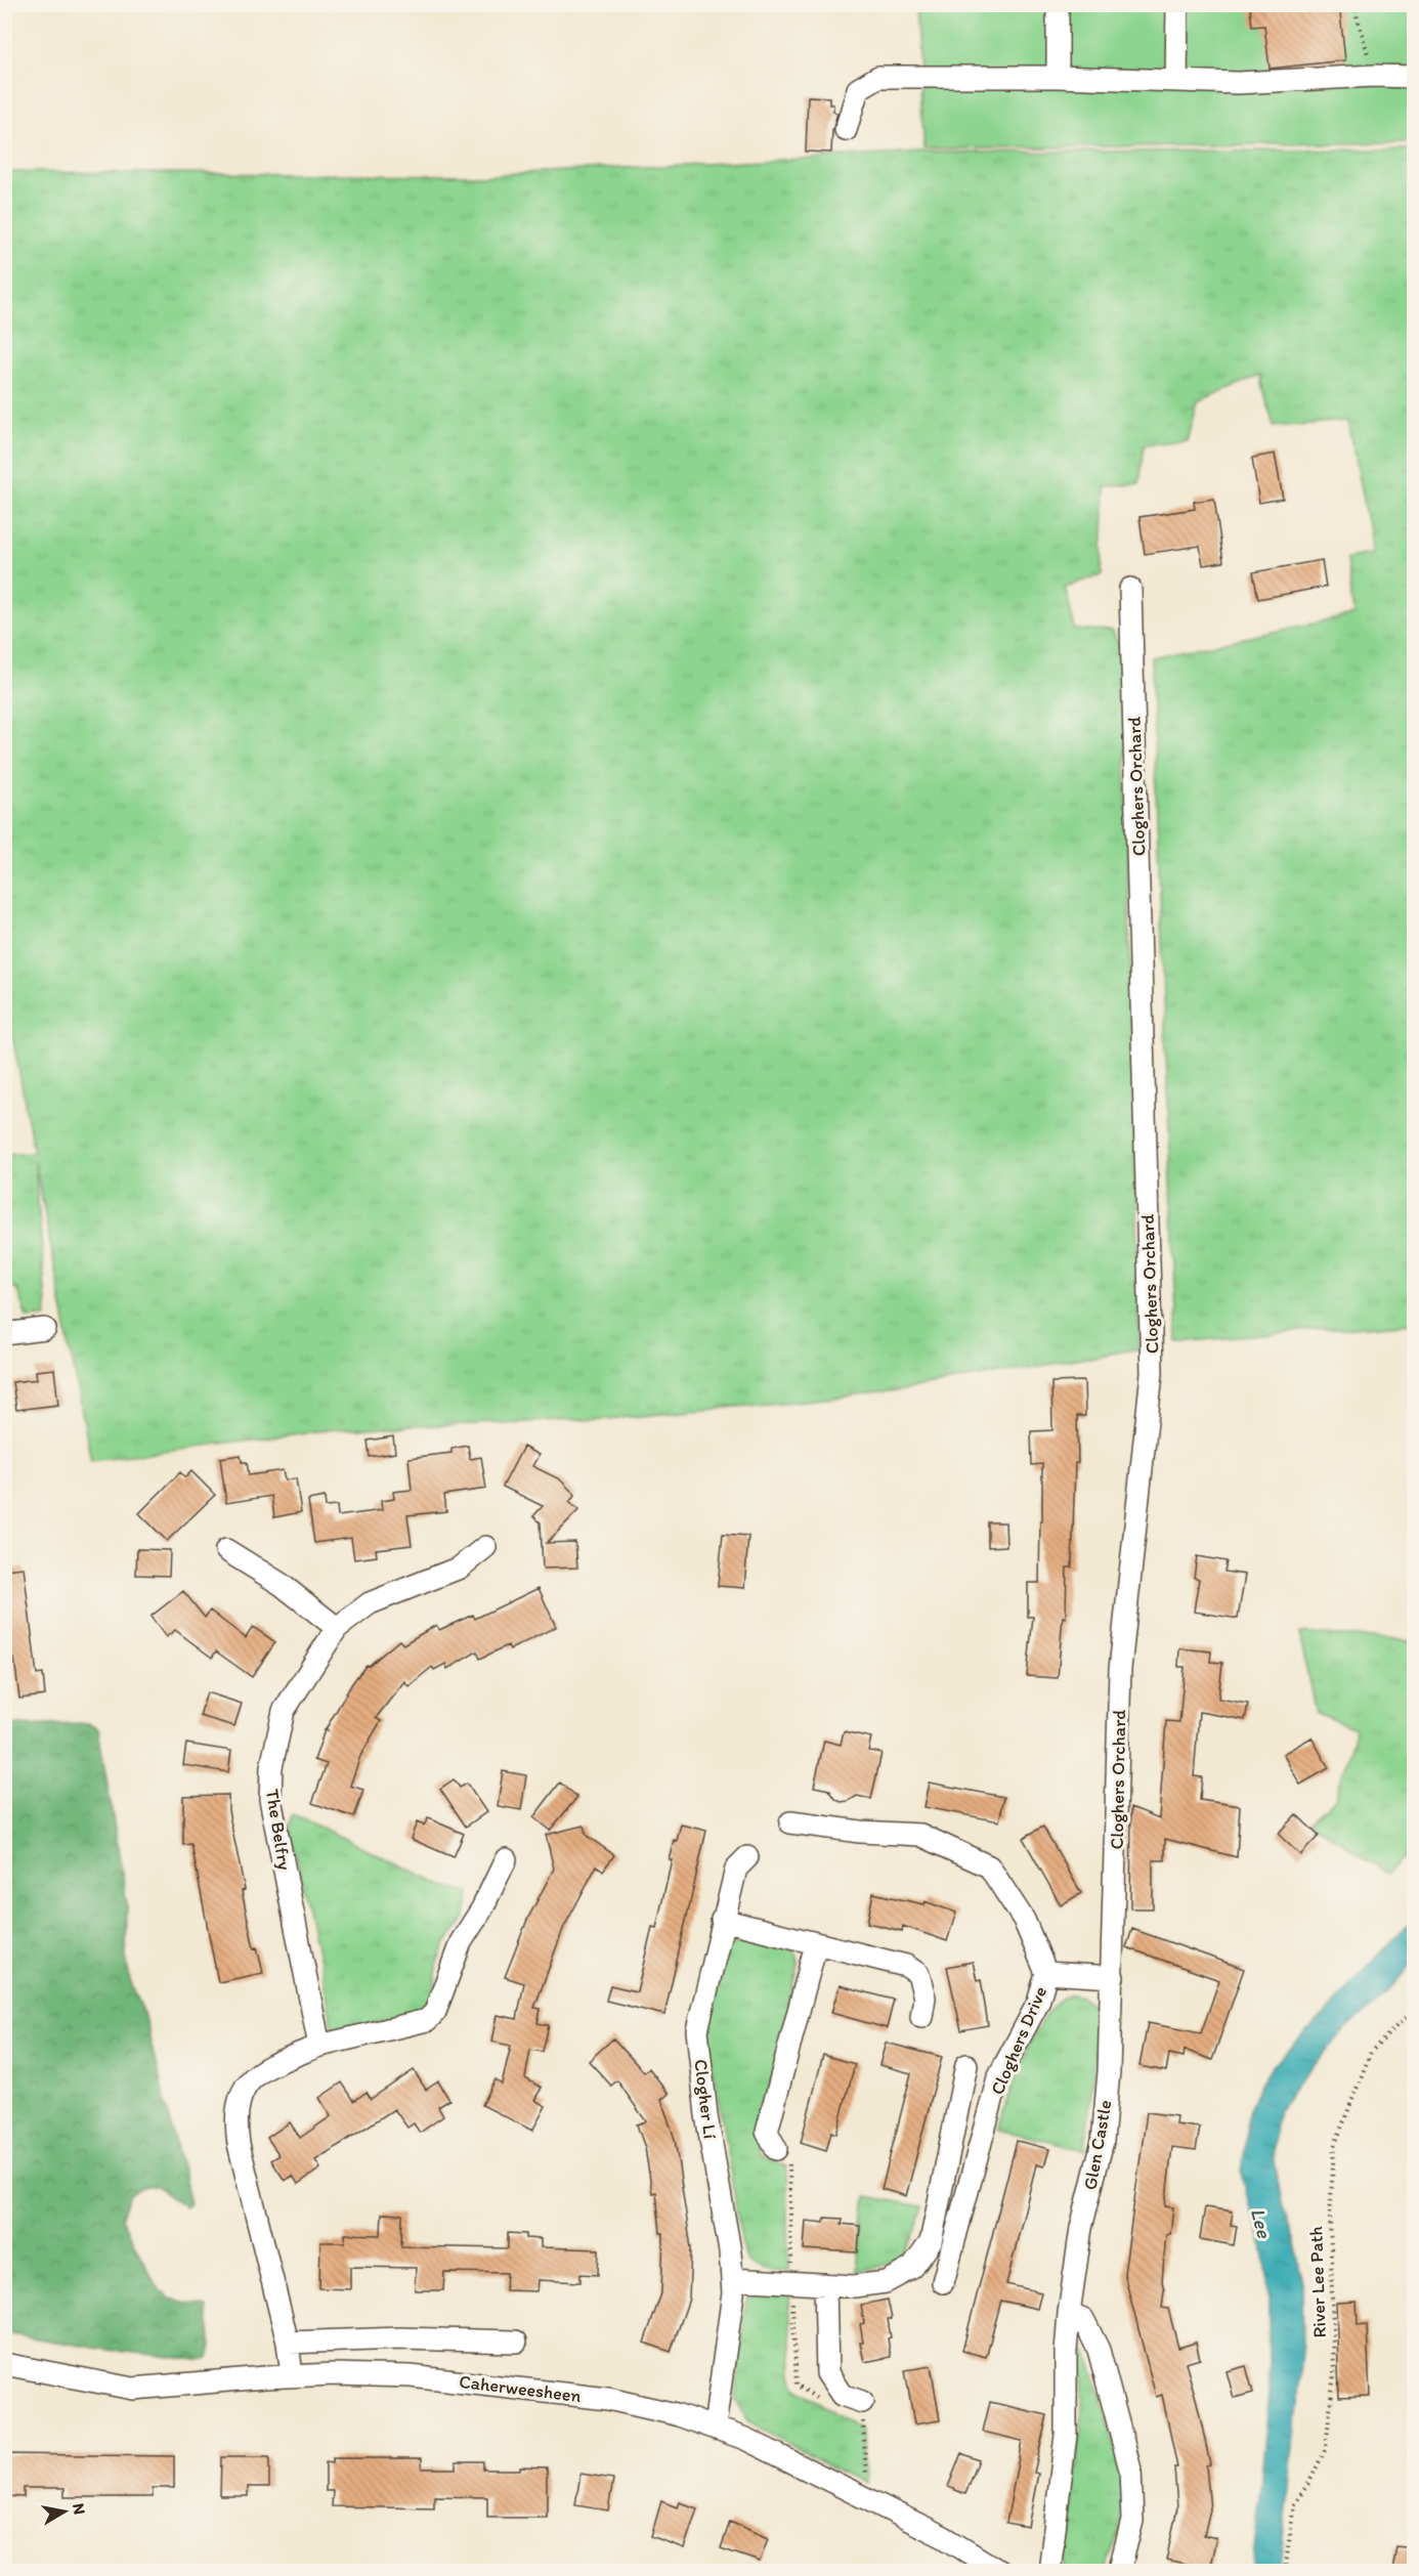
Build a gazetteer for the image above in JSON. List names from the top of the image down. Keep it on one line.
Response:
{"streets":{"street":["Cloghers Orchard","The Belfry","Cloghers Drive","Clogher Lí","Glen Castle","Caherweesheen"],"path":["River Lee Path"]},"crossings":[["Cloghers Orchard","Glen Castle"],["Clogher Lí","Caherweesheen"]],"water":["Lee"],"north":"right"}
